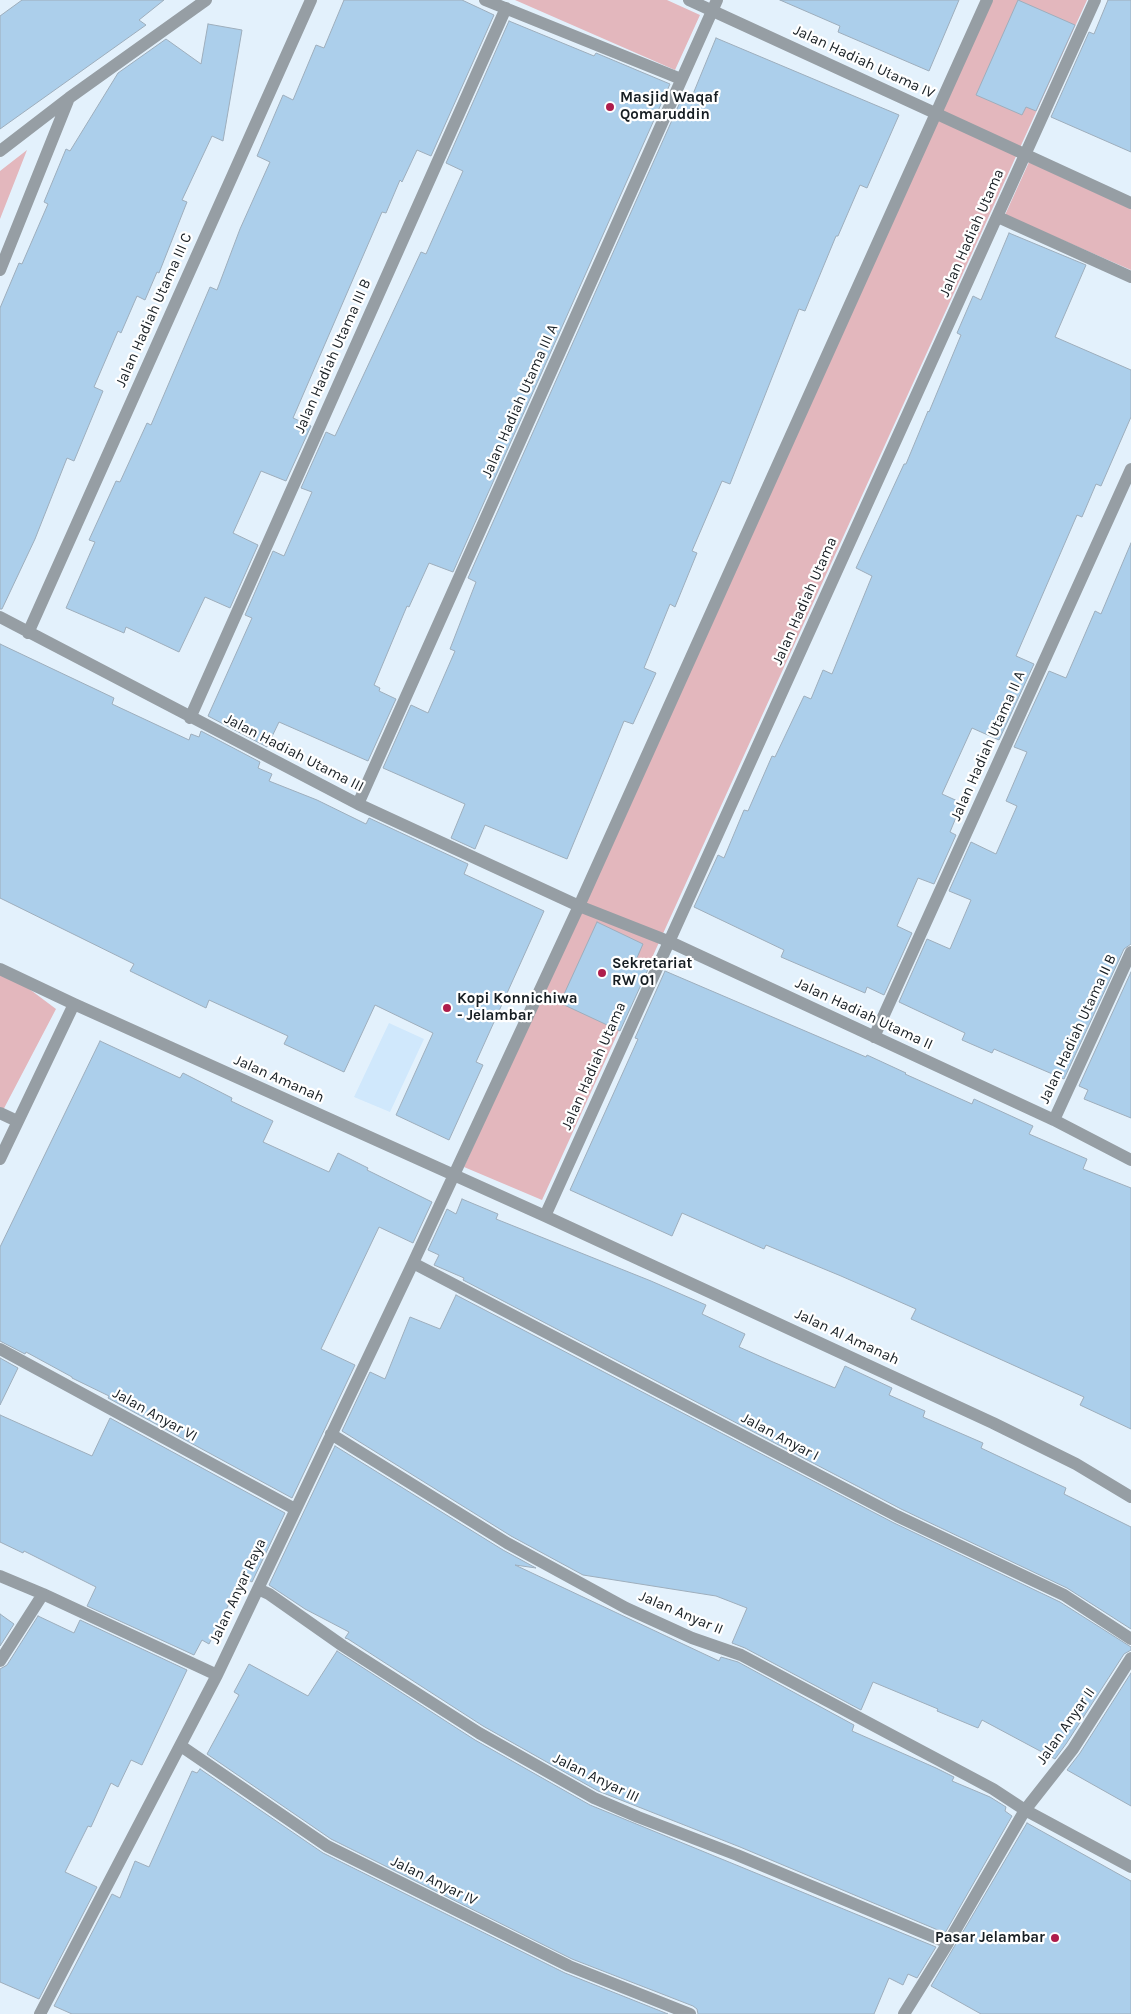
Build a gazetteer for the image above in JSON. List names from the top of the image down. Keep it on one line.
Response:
{"streets":{"street":["Jalan Hadiah Utama IV","Jalan Hadiah Utama","Jalan Hadiah Utama III C","Jalan Hadiah Utama III B","Jalan Hadiah Utama III A","Jalan Hadiah Utama II A","Jalan Hadiah Utama III","Jalan Hadiah Utama II","Jalan Hadiah Utama II B","Jalan Amanah","Jalan Al Amanah","Jalan Anyar VI","Jalan Anyar I","Jalan Anyar Raya","Jalan Anyar II","Jalan Anyar III","Jalan Anyar IV"]},"crossings":[["Jalan Hadiah Utama IV","Jalan Hadiah Utama"],["Jalan Hadiah Utama IV","Jalan Hadiah Utama III A"],["Jalan Hadiah Utama","Jalan Hadiah Utama II"],["Jalan Hadiah Utama","Jalan Amanah"],["Jalan Hadiah Utama","Jalan Al Amanah"],["Jalan Hadiah Utama III C","Jalan Hadiah Utama III"],["Jalan Hadiah Utama III B","Jalan Hadiah Utama III"],["Jalan Hadiah Utama III A","Jalan Hadiah Utama III"],["Jalan Hadiah Utama II A","Jalan Hadiah Utama II"],["Jalan Hadiah Utama III","Jalan Hadiah Utama II"],["Jalan Hadiah Utama II","Jalan Hadiah Utama II B"],["Jalan Amanah","Jalan Al Amanah"],["Jalan Amanah","Jalan Anyar Raya"],["Jalan Anyar VI","Jalan Anyar Raya"],["Jalan Anyar I","Jalan Anyar Raya"],["Jalan Anyar Raya","Jalan Anyar II"],["Jalan Anyar Raya","Jalan Anyar III"],["Jalan Anyar Raya","Jalan Anyar IV"],["Jalan Anyar II","Jalan Anyar III"]],"places":["Masjid Waqaf Qomaruddin","Sekretariat RW 01","Kopi Konnichiwa - Jelambar","Pasar Jelambar"]}
